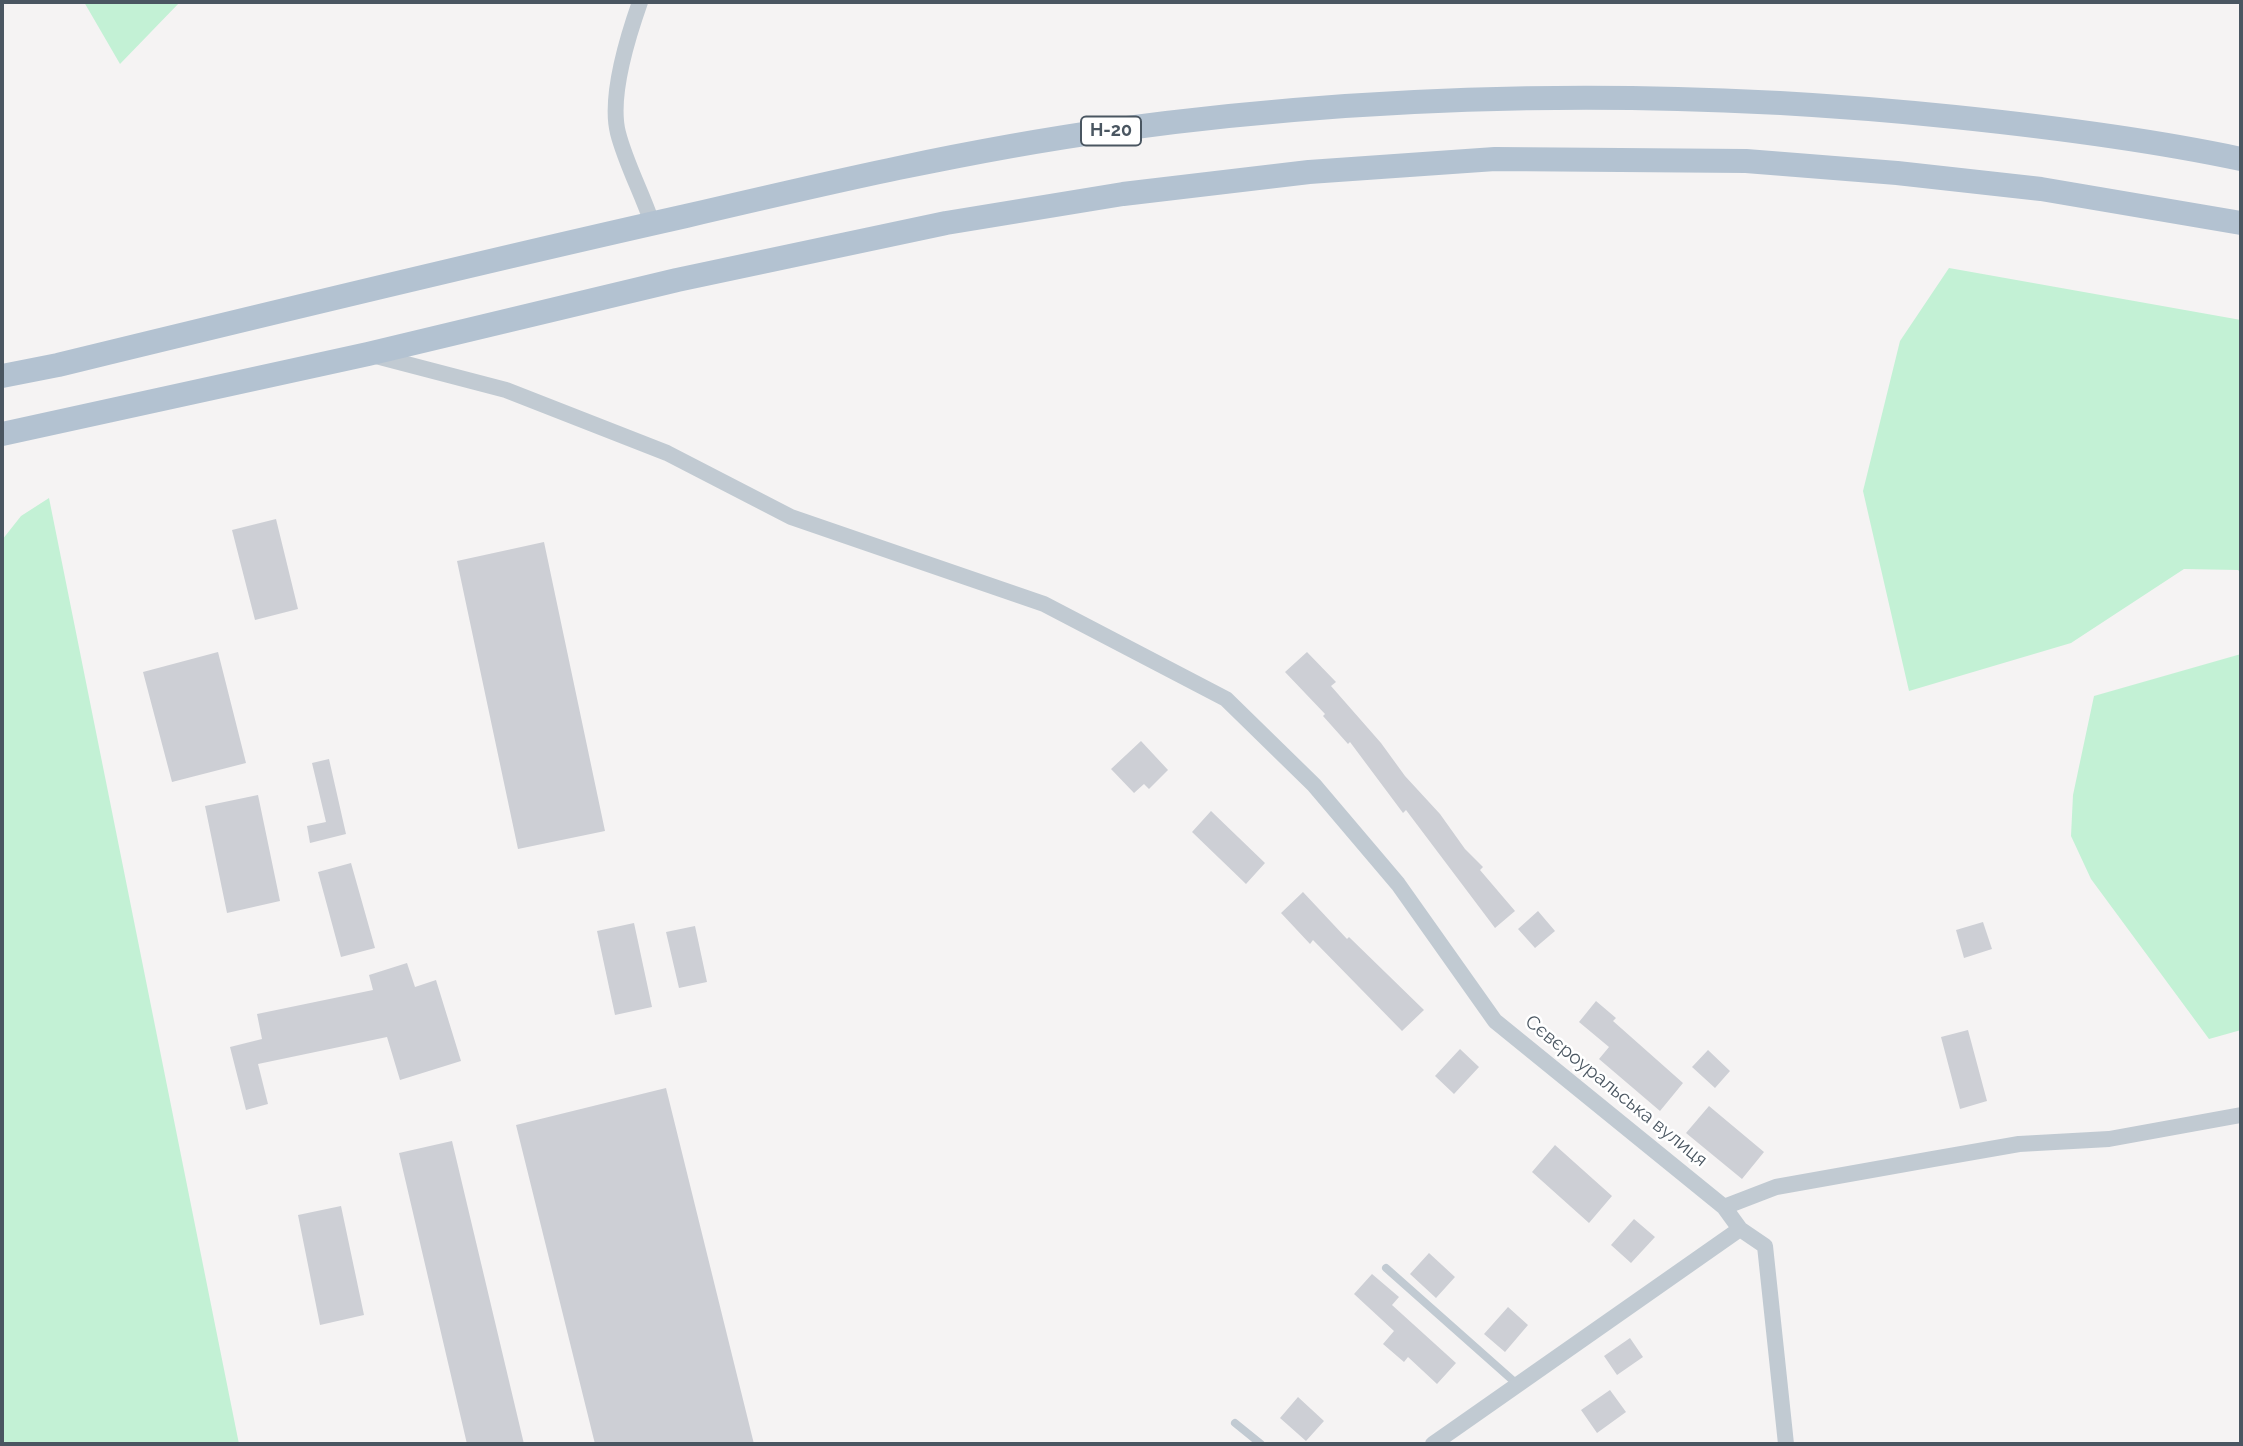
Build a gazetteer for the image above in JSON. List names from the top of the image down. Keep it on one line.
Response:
{"streets":{"main road":["Н-20"],"street":["Сєвєроуральська вулиця"]}}
